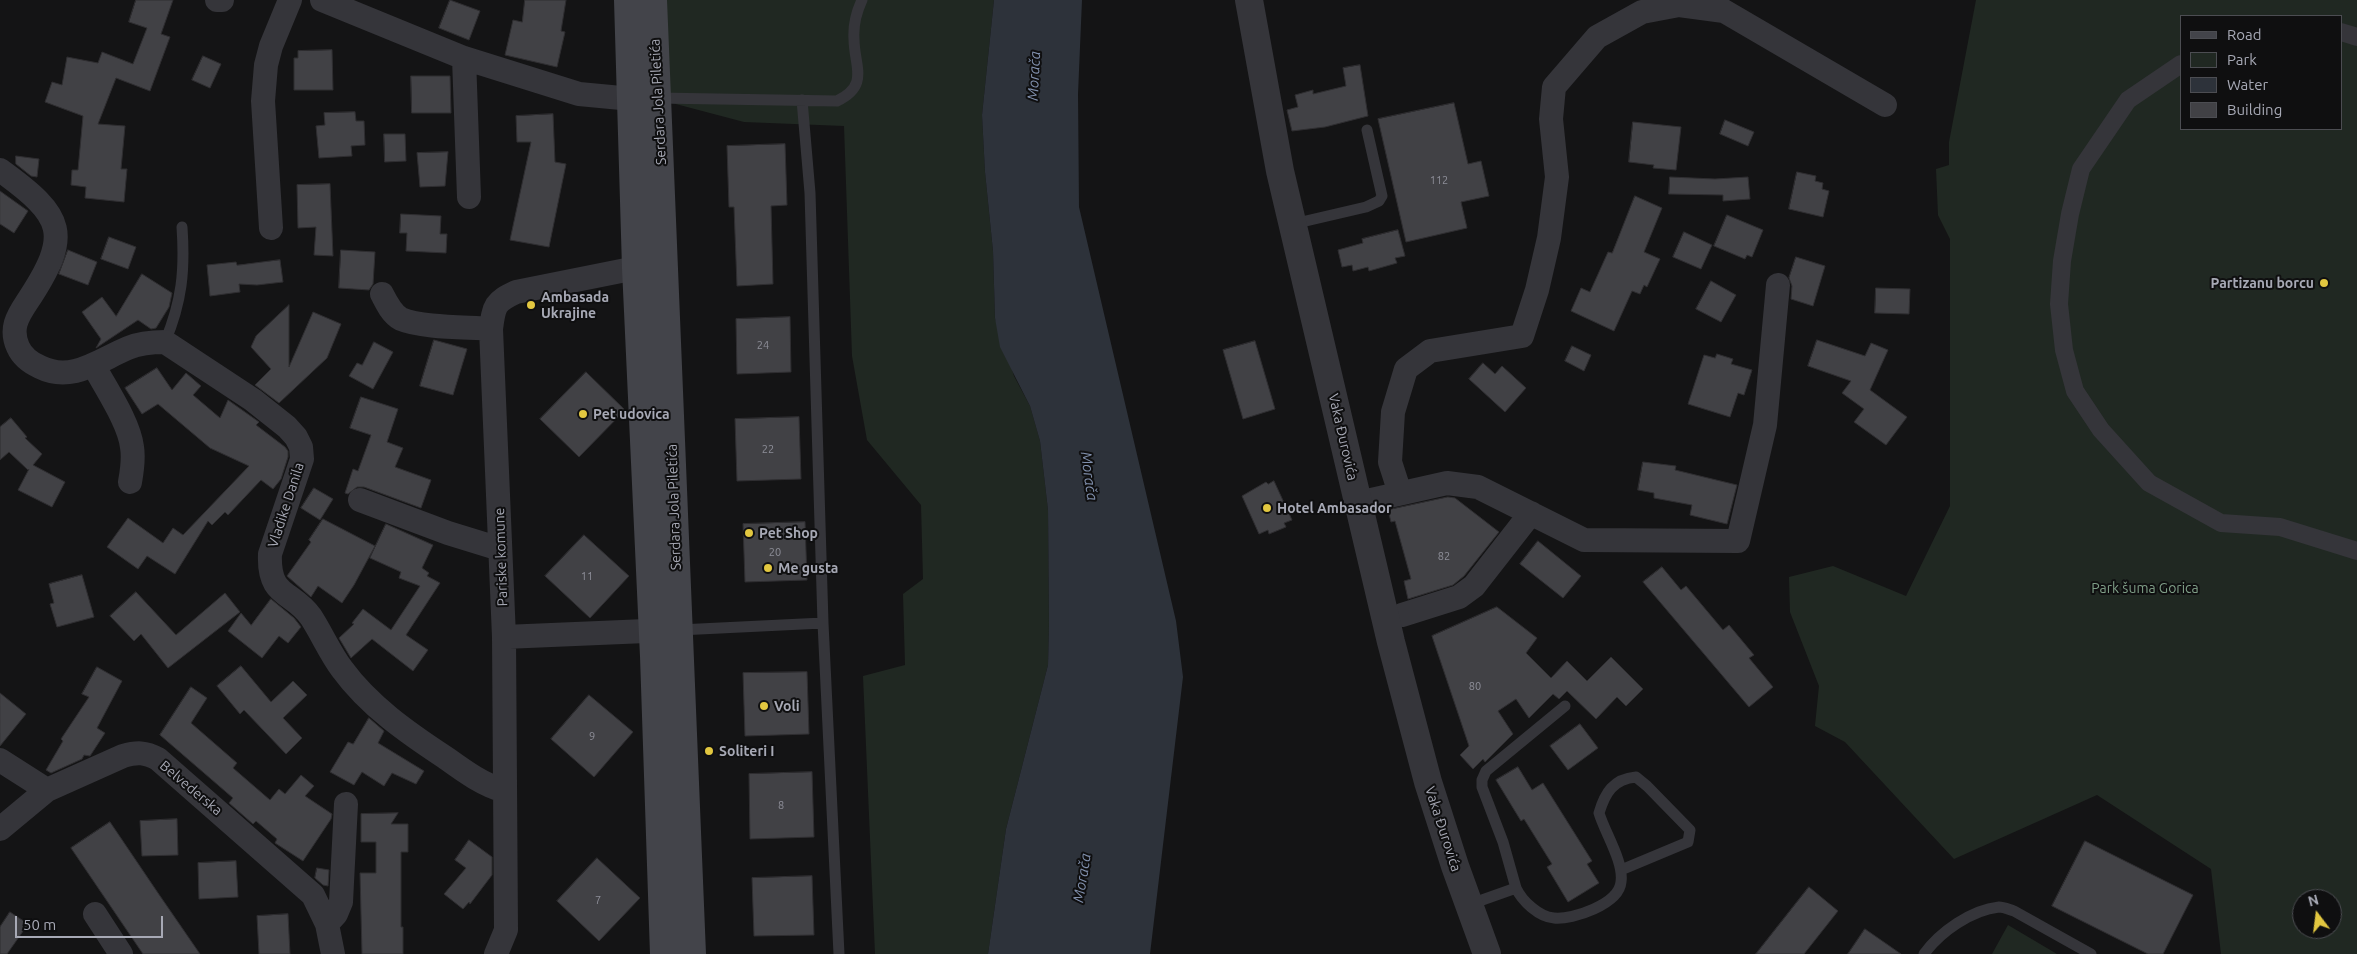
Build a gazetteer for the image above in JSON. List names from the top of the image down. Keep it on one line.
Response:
{"streets":{"main road":["Serdara Jola Piletića"],"street":["Vaka Đurovića","Vladike Danila","Pariske komune","Belvederska"]},"crossings":[["Serdara Jola Piletića","Pariske komune"],["Vladike Danila","Pariske komune"]],"water":["Morača"],"parks":["Park šuma Gorica"],"places":["Partizanu borcu","Ambasada Ukrajine","Pet udovica","Hotel Ambasador","Pet Shop","Me gusta","Voli","Soliteri I"],"house_numbers":["112","24","22","20","82","11","80","9","8","7"],"legend":["Road","Park","Water","Building"],"scale_bar":"50 m","north":"top"}
